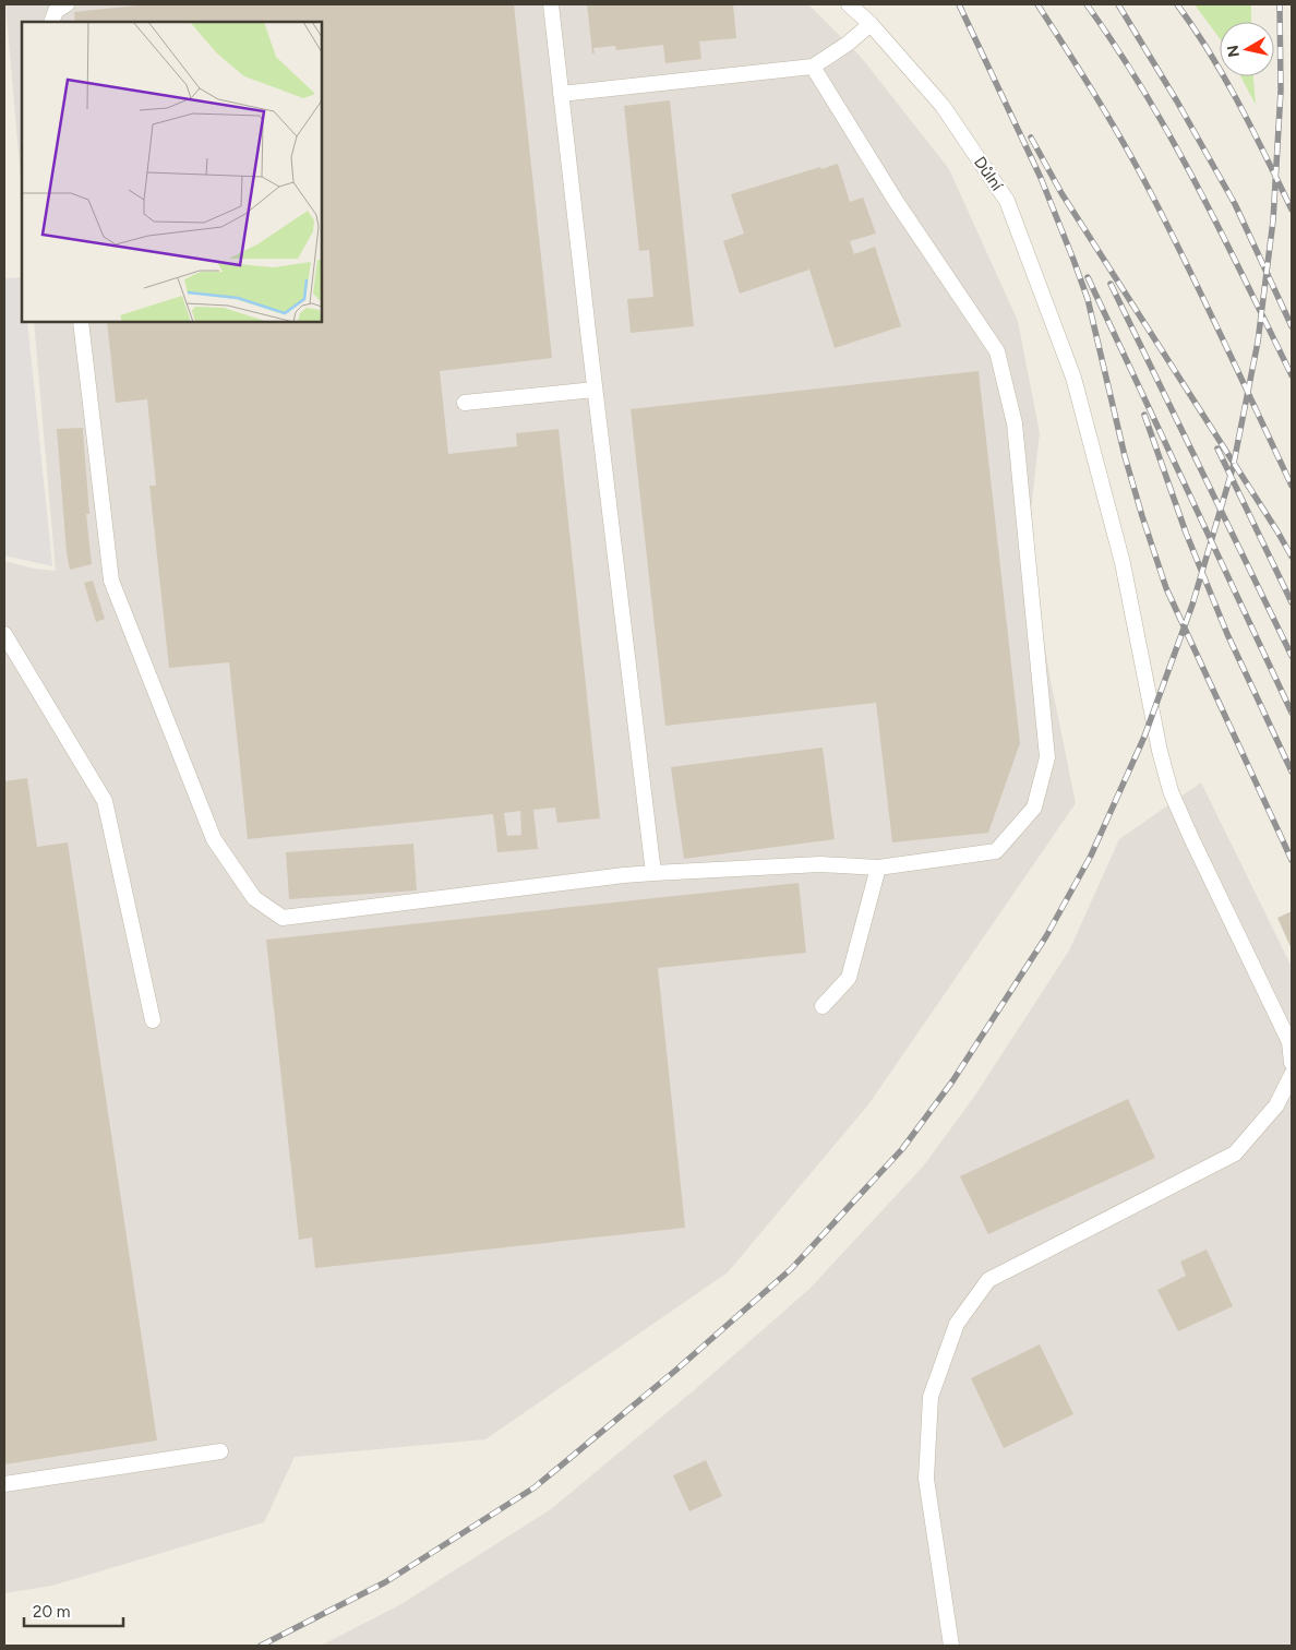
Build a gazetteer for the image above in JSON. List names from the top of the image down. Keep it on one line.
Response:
{"streets":{"lane":["Důlní"]},"scale_bar":"20 m","north":"left"}
